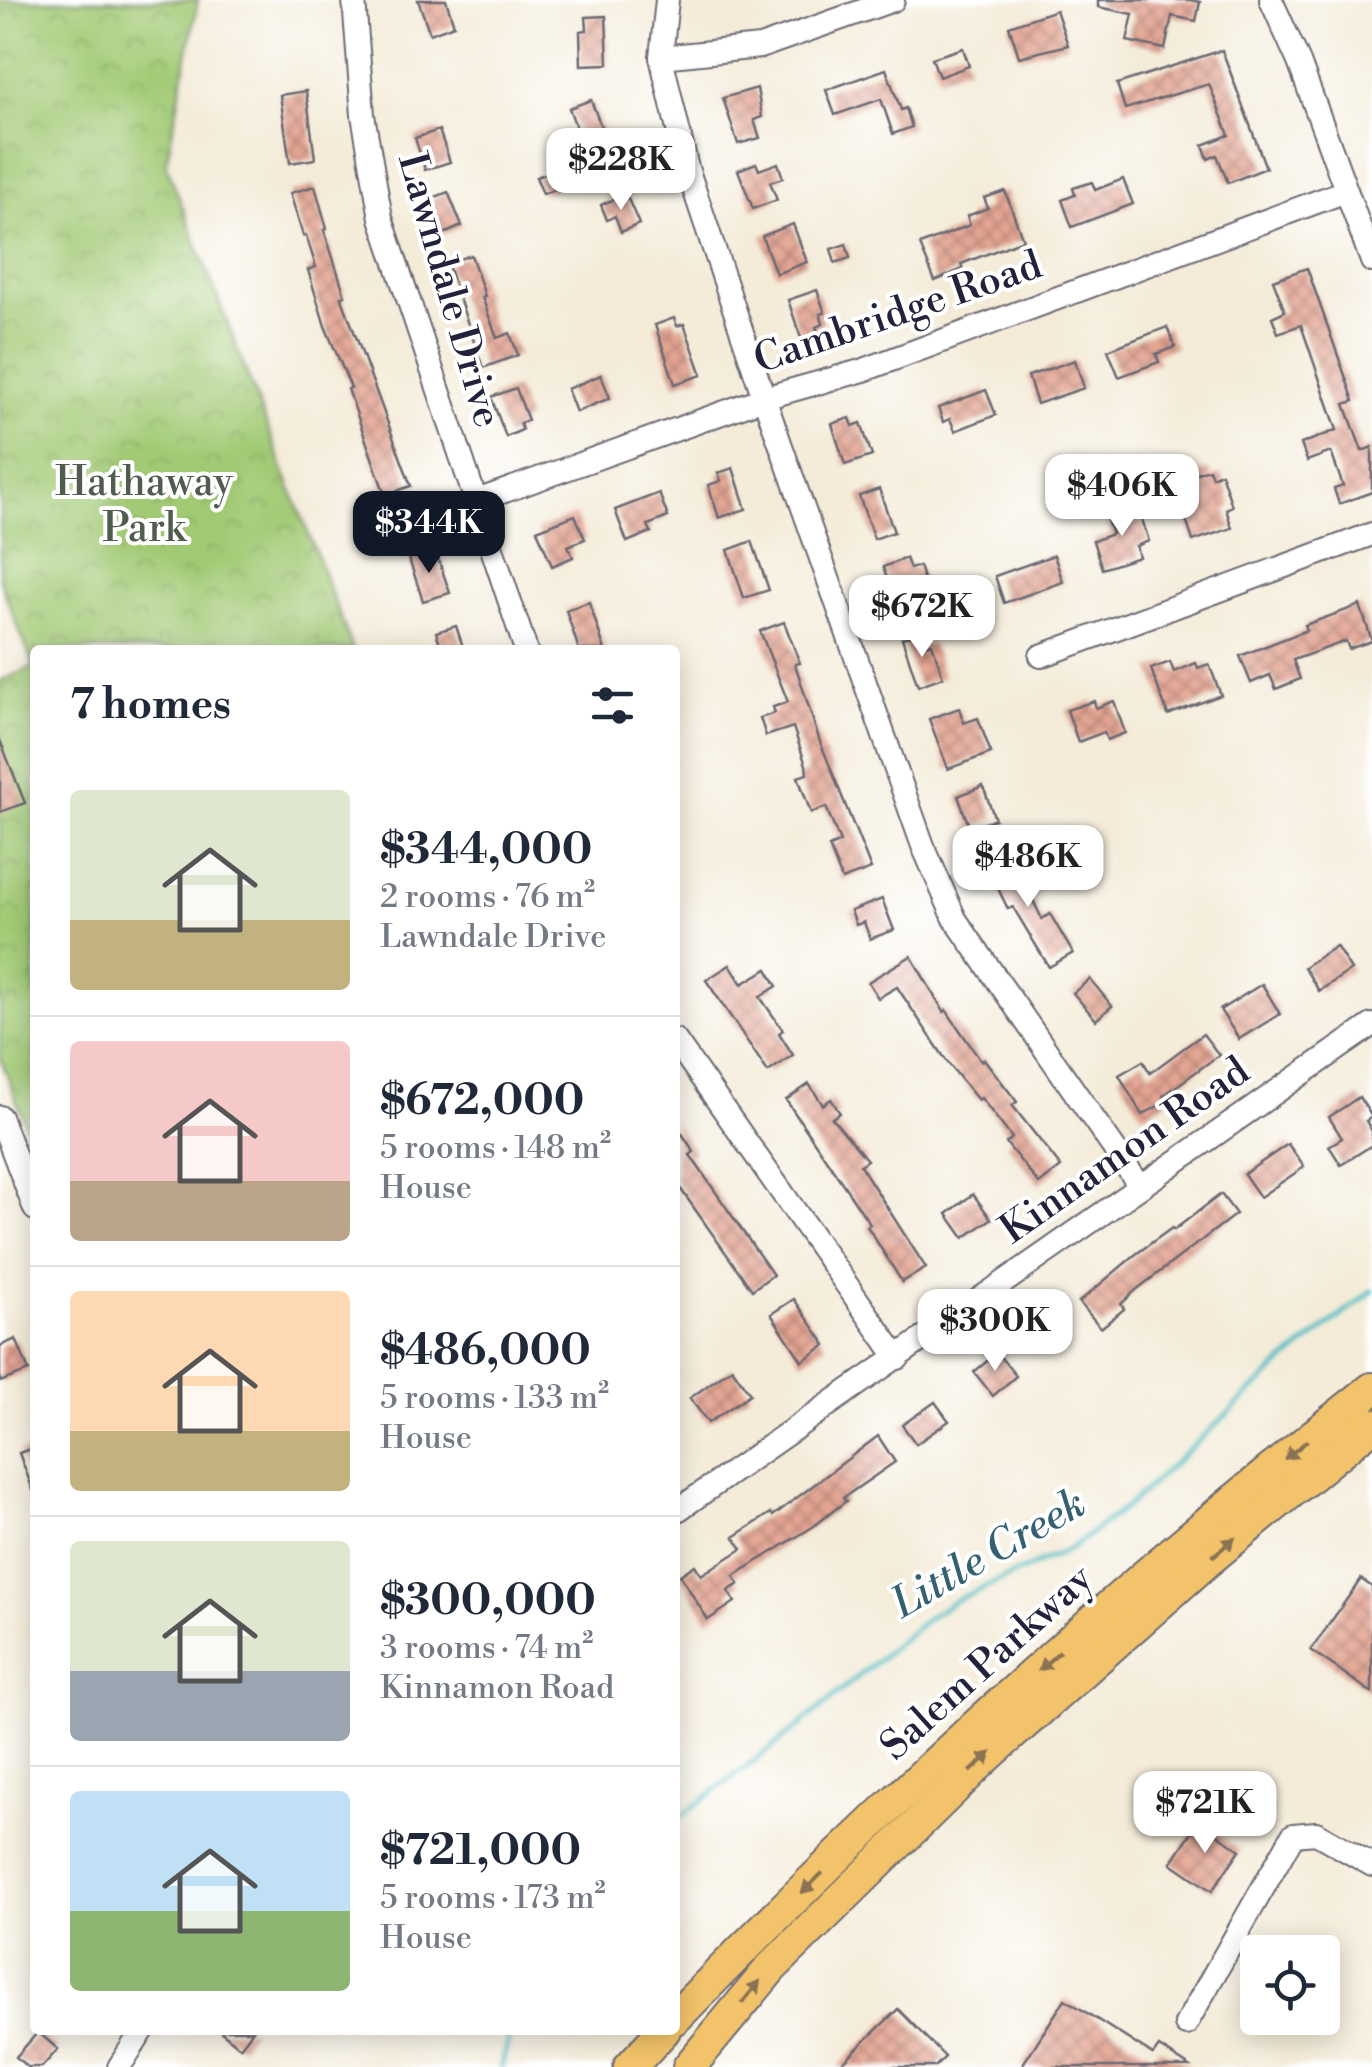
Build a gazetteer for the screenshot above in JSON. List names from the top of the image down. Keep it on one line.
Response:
{"streets":{"highway":["Salem Parkway"],"street":["Lawndale Drive","Cambridge Road","Kinnamon Road"]},"crossings":[["Lawndale Drive","Cambridge Road"]],"water":["Little Creek"],"parks":["Hathaway Park"],"page":{"price":["$228K","$406K","$344K","$672K","$486K","$300K","$721K"],"heading":"7 homes","list":[{"name":"$344,000","note":"2 rooms · 76 m² · Lawndale Drive"},{"name":"$672,000","note":"5 rooms · 148 m² · House"},{"name":"$486,000","note":"5 rooms · 133 m² · House"},{"name":"$300,000","note":"3 rooms · 74 m² · Kinnamon Road"},{"name":"$721,000","note":"5 rooms · 173 m² · House"}]}}
